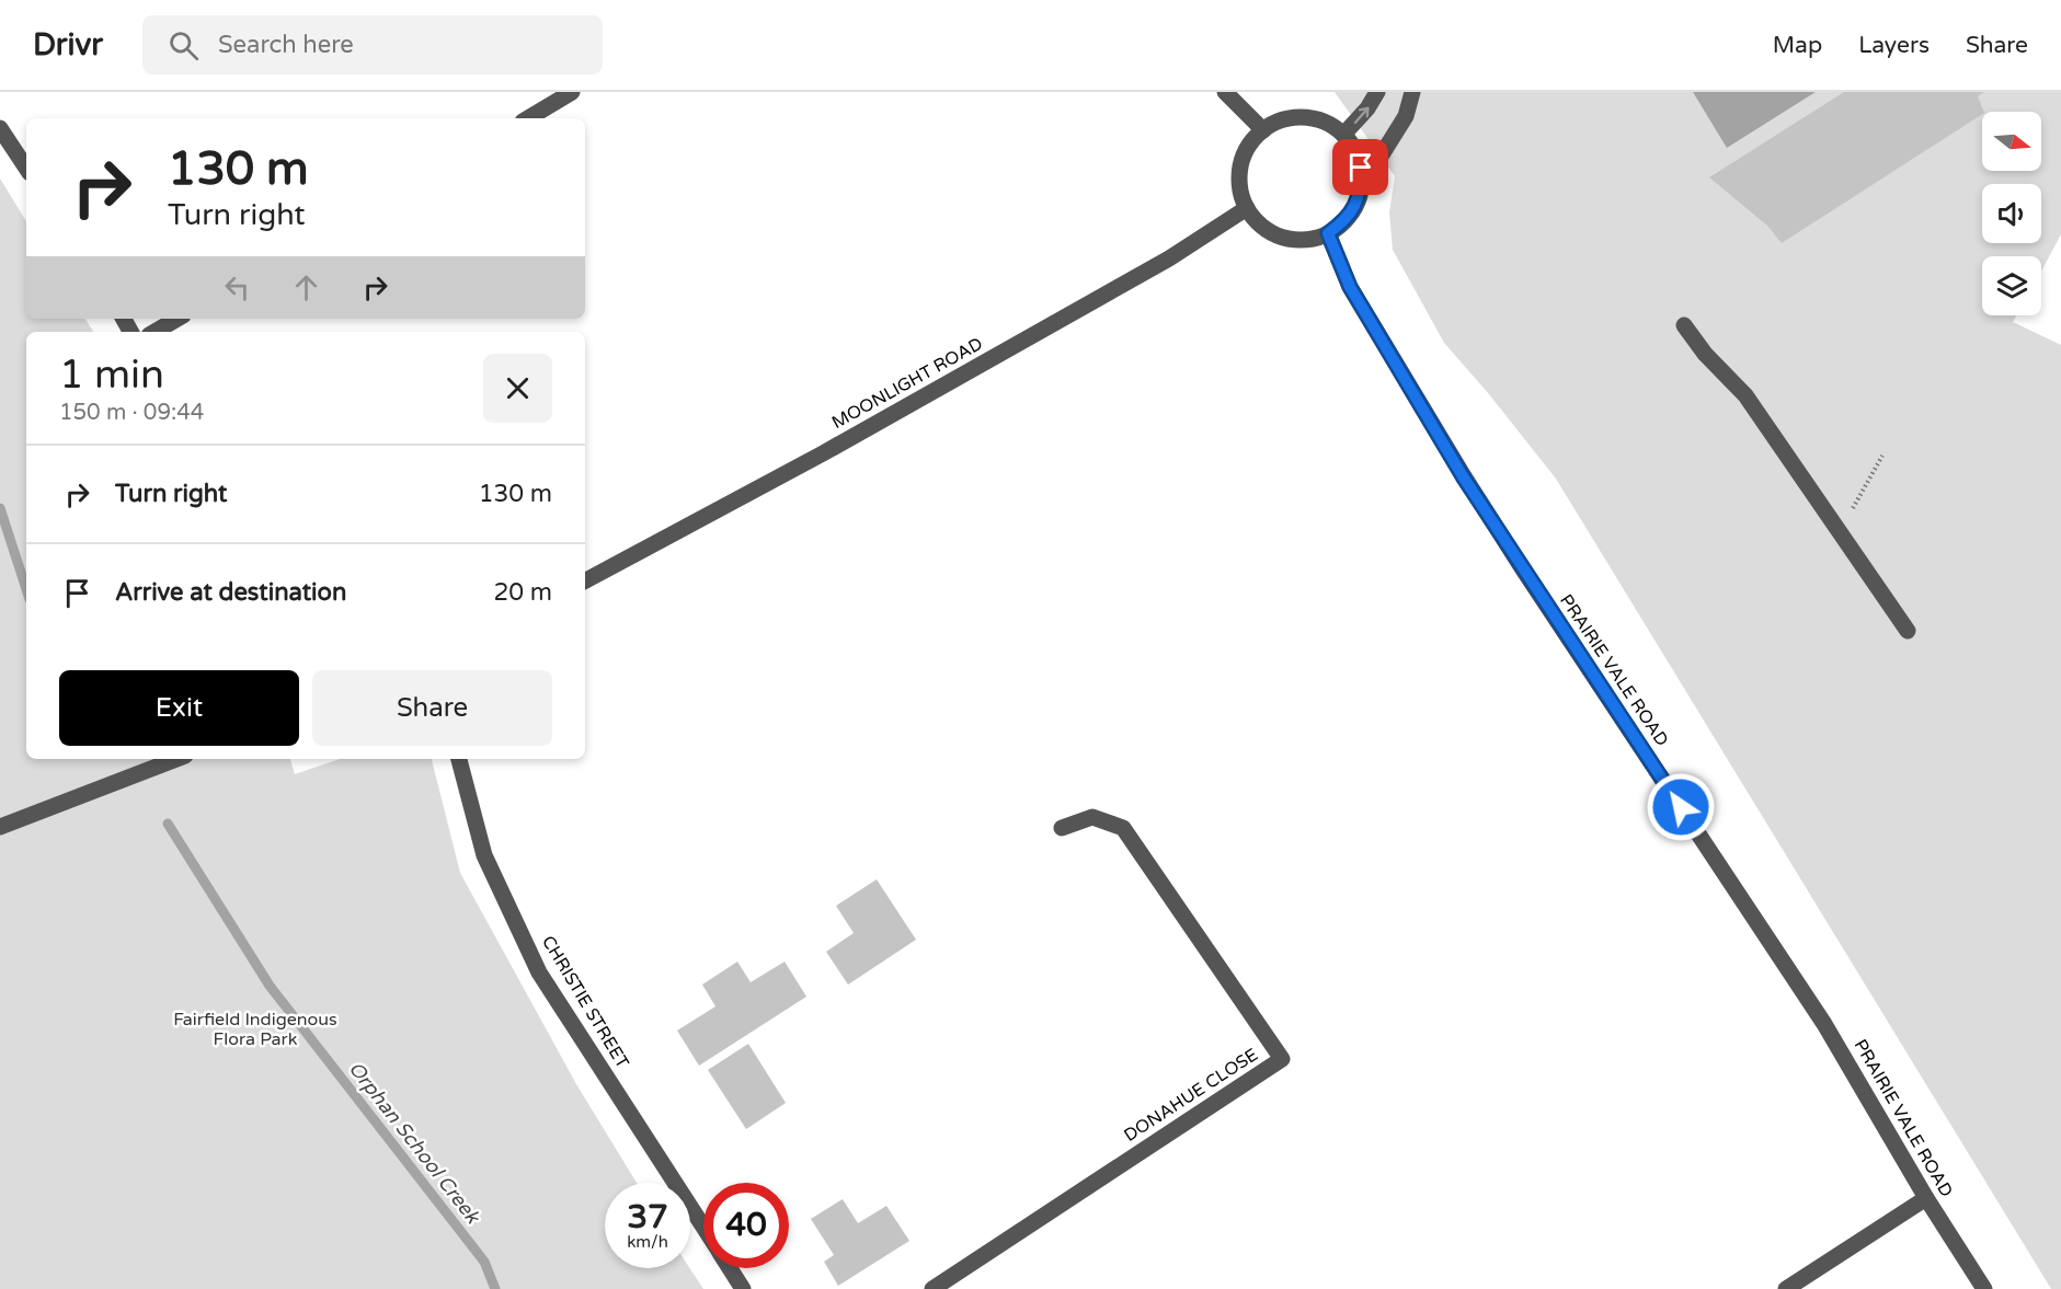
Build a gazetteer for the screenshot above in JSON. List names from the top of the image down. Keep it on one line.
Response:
{"streets":{"street":["MOONLIGHT ROAD","PRAIRIE VALE ROAD","CHRISTIE STREET","DONAHUE CLOSE"]},"crossings":[["MOONLIGHT ROAD","PRAIRIE VALE ROAD"]],"water":["Orphan School Creek"],"parks":["Fairfield Indigenous Flora Park"],"north":"right","page":{"header":"Drivr","search":"Search here","nav":["Map","Layers","Share"],"turn":["130 m","Turn right"],"heading":["1 min","150 m · 09:44"],"list":[{"name":"Turn right","value":"130 m"},{"name":"Arrive at destination","value":"20 m"}],"buttons":["Exit","Share"],"speed":"37 km/h","limit":"40"}}
